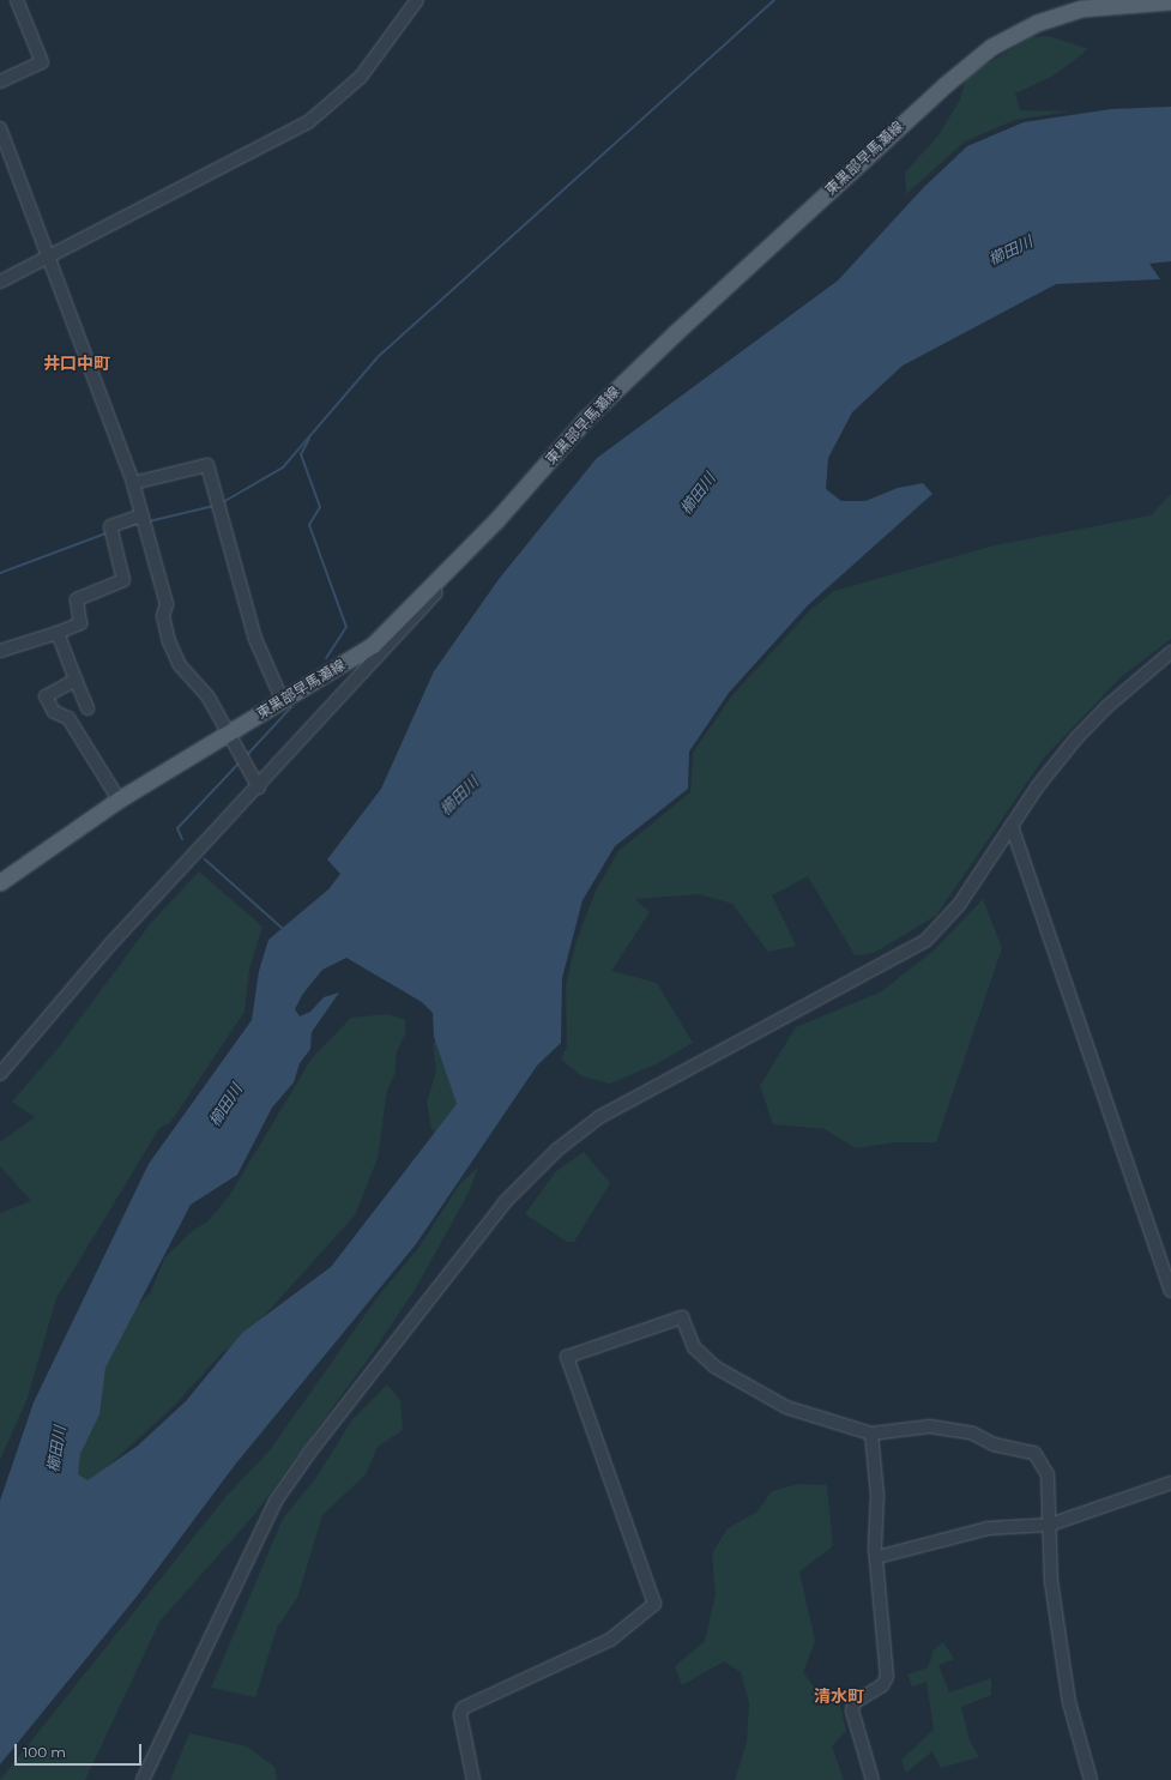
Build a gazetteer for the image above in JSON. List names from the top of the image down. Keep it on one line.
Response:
{"streets":{"main road":["東黒部早馬瀬線"]},"districts":["井口中町","清水町"],"water":["櫛田川"],"scale_bar":"100 m"}
